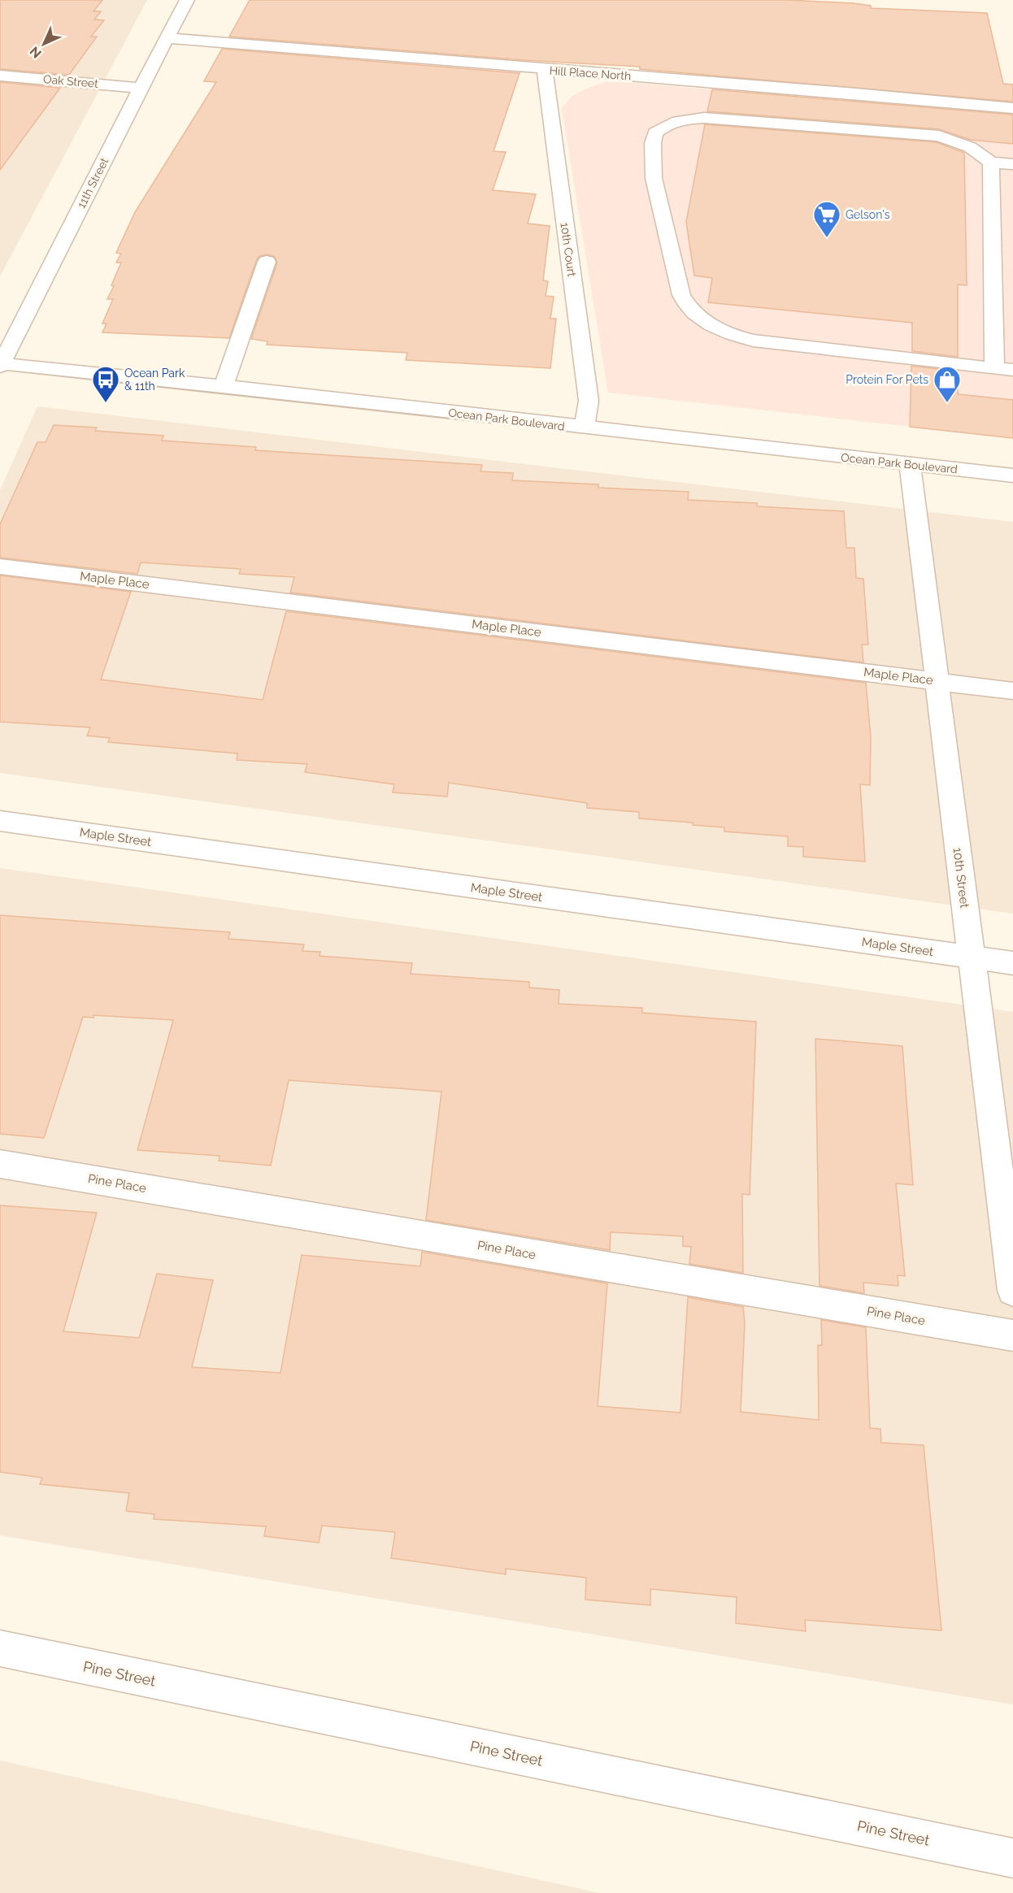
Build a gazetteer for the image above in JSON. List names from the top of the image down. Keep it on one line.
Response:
{"streets":{"street":["Hill Place North","Oak Street","11th Street","10th Court","Ocean Park Boulevard","Maple Place","Maple Street","10th Street","Pine Place","Pine Street"]},"crossings":[["Hill Place North","11th Street"],["Hill Place North","10th Court"],["Oak Street","11th Street"],["11th Street","Ocean Park Boulevard"],["10th Court","Ocean Park Boulevard"],["Ocean Park Boulevard","10th Street"],["Maple Place","10th Street"],["Maple Street","10th Street"]],"places":{"supermarket":["Gelson's"],"bus stop":["Ocean Park & 11th"],"shop":["Protein For Pets"]},"north":"bottom left"}
